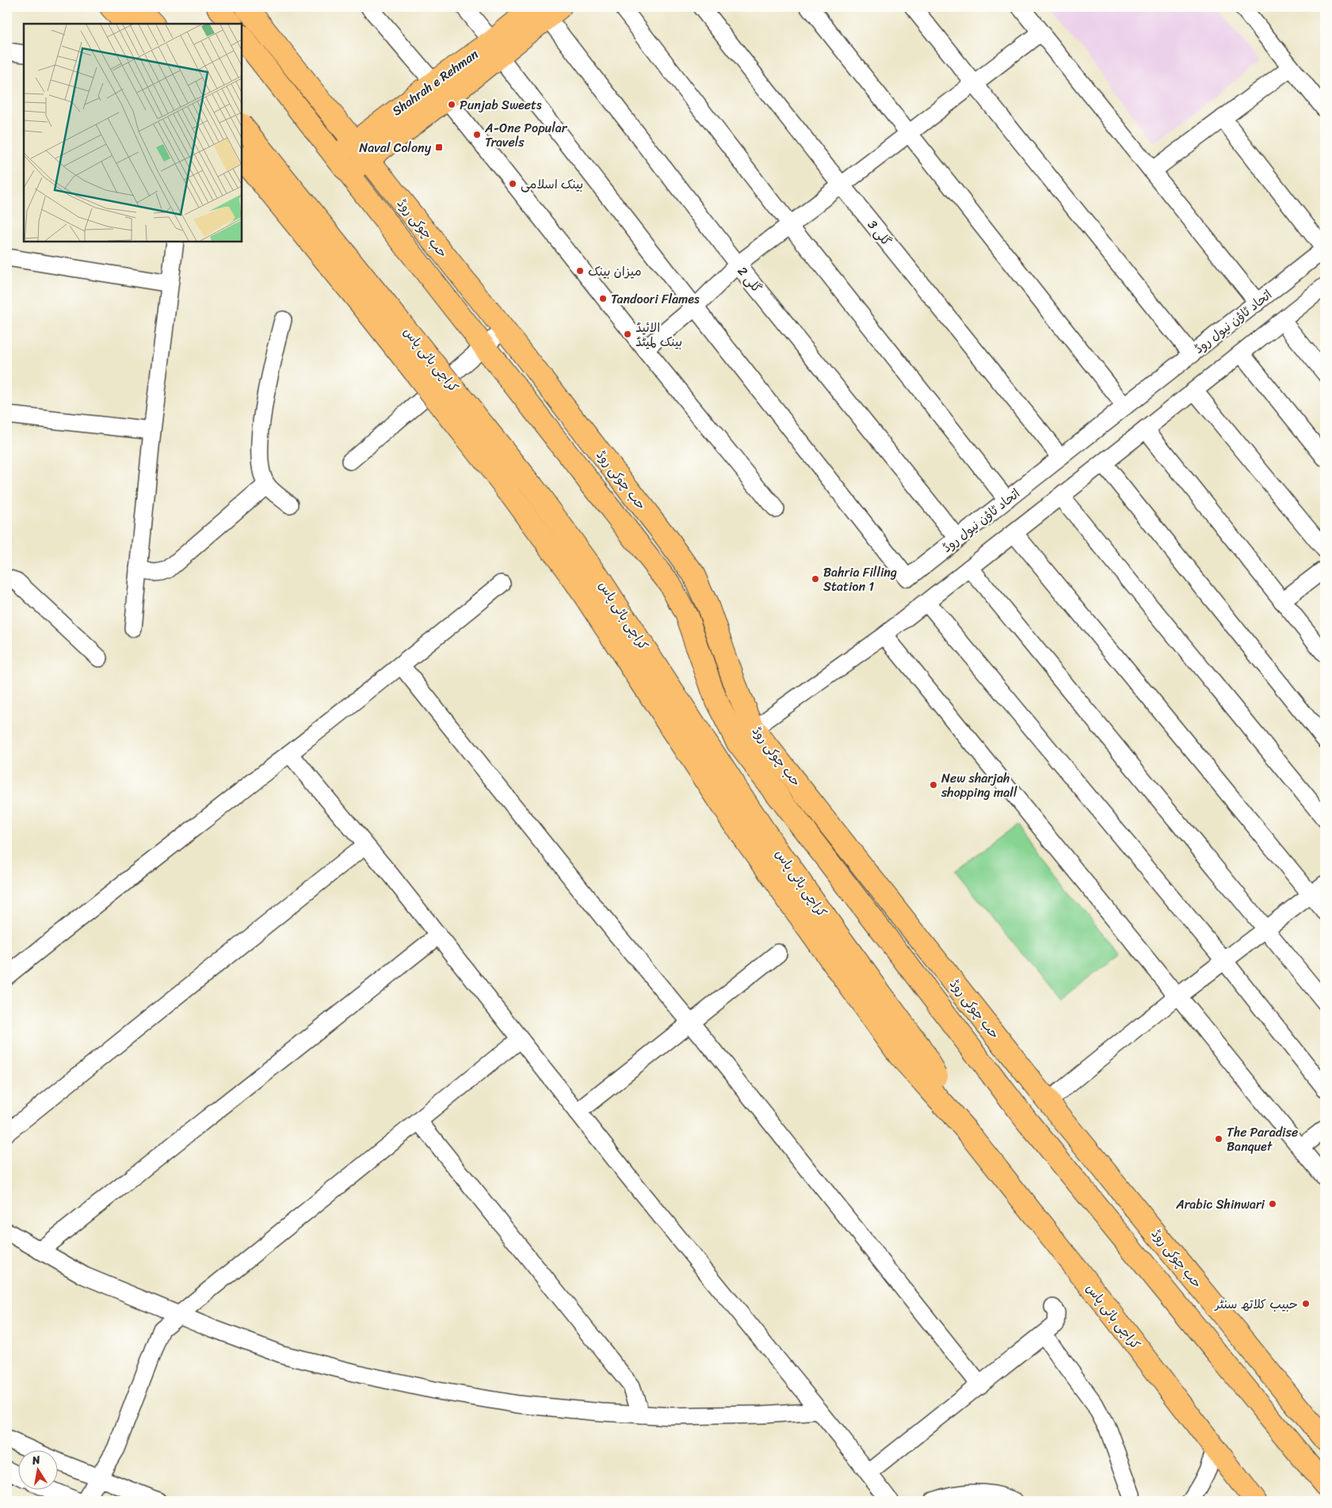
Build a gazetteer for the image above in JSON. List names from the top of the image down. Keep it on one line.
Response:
{"streets":{"main road":["Shahrah e Rehman","حب چوکی روڈ","کراچی بائی پاس"],"street":["گلی 3","گلی 2","اتحاد ٹاؤن نیول روڈ"]},"crossings":[["Shahrah e Rehman","حب چوکی روڈ"],["Shahrah e Rehman","گلی 2"],["گلی 3","اتحاد ٹاؤن نیول روڈ"],["گلی 2","اتحاد ٹاؤن نیول روڈ"]],"places":{"other":["Punjab Sweets","A-One Popular Travels","بینک اسلامی","میزان بینک","Tandoori Flames","الائیڈ بینک لمیٹڈ","Bahria Filling Station 1","New sharjah shopping mall","The Paradise Banquet","Arabic Shinwari","حبیب کلاتھ سنٹر"],"transit":["Naval Colony"]},"north":"top"}
